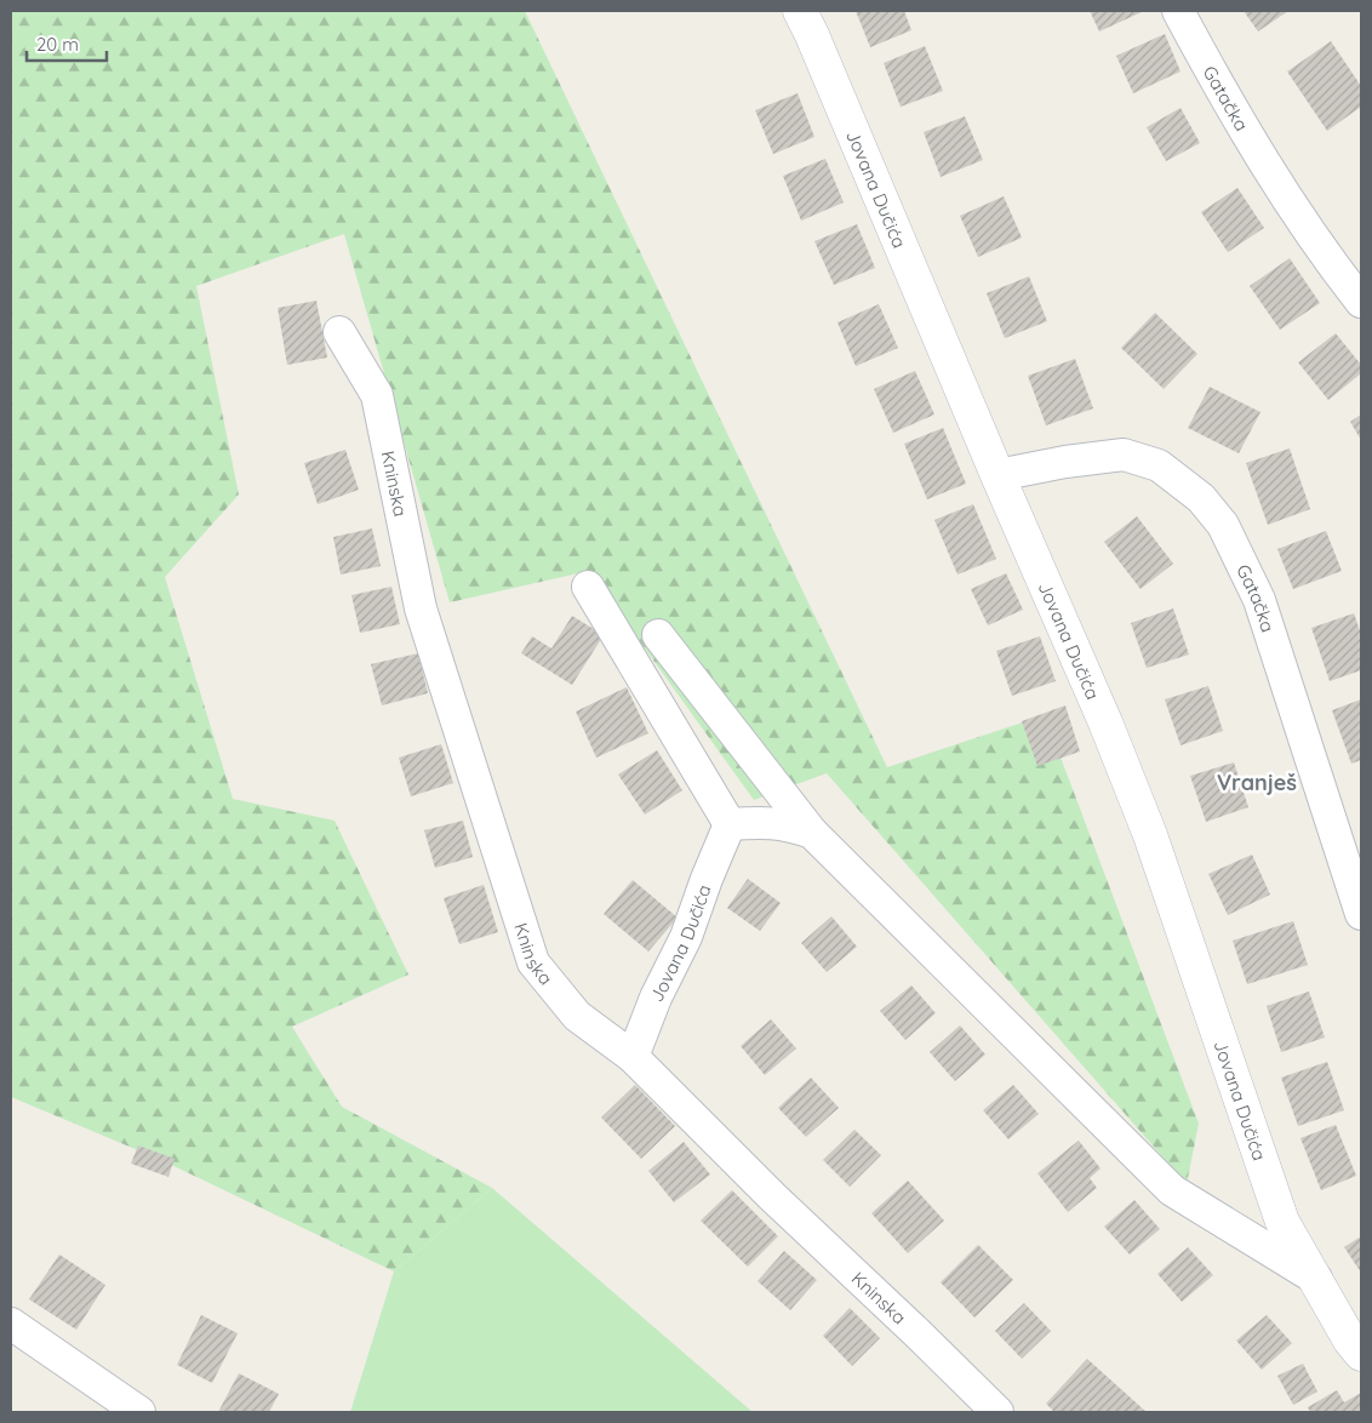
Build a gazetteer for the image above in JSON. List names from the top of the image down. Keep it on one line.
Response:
{"streets":{"main road":["Jovana Dučića"],"street":["Gatačka","Kninska"]},"crossings":[["Gatačka","Jovana Dučića"],["Jovana Dučića","Kninska"]],"districts":["Vranješ"],"scale_bar":"20 m"}
